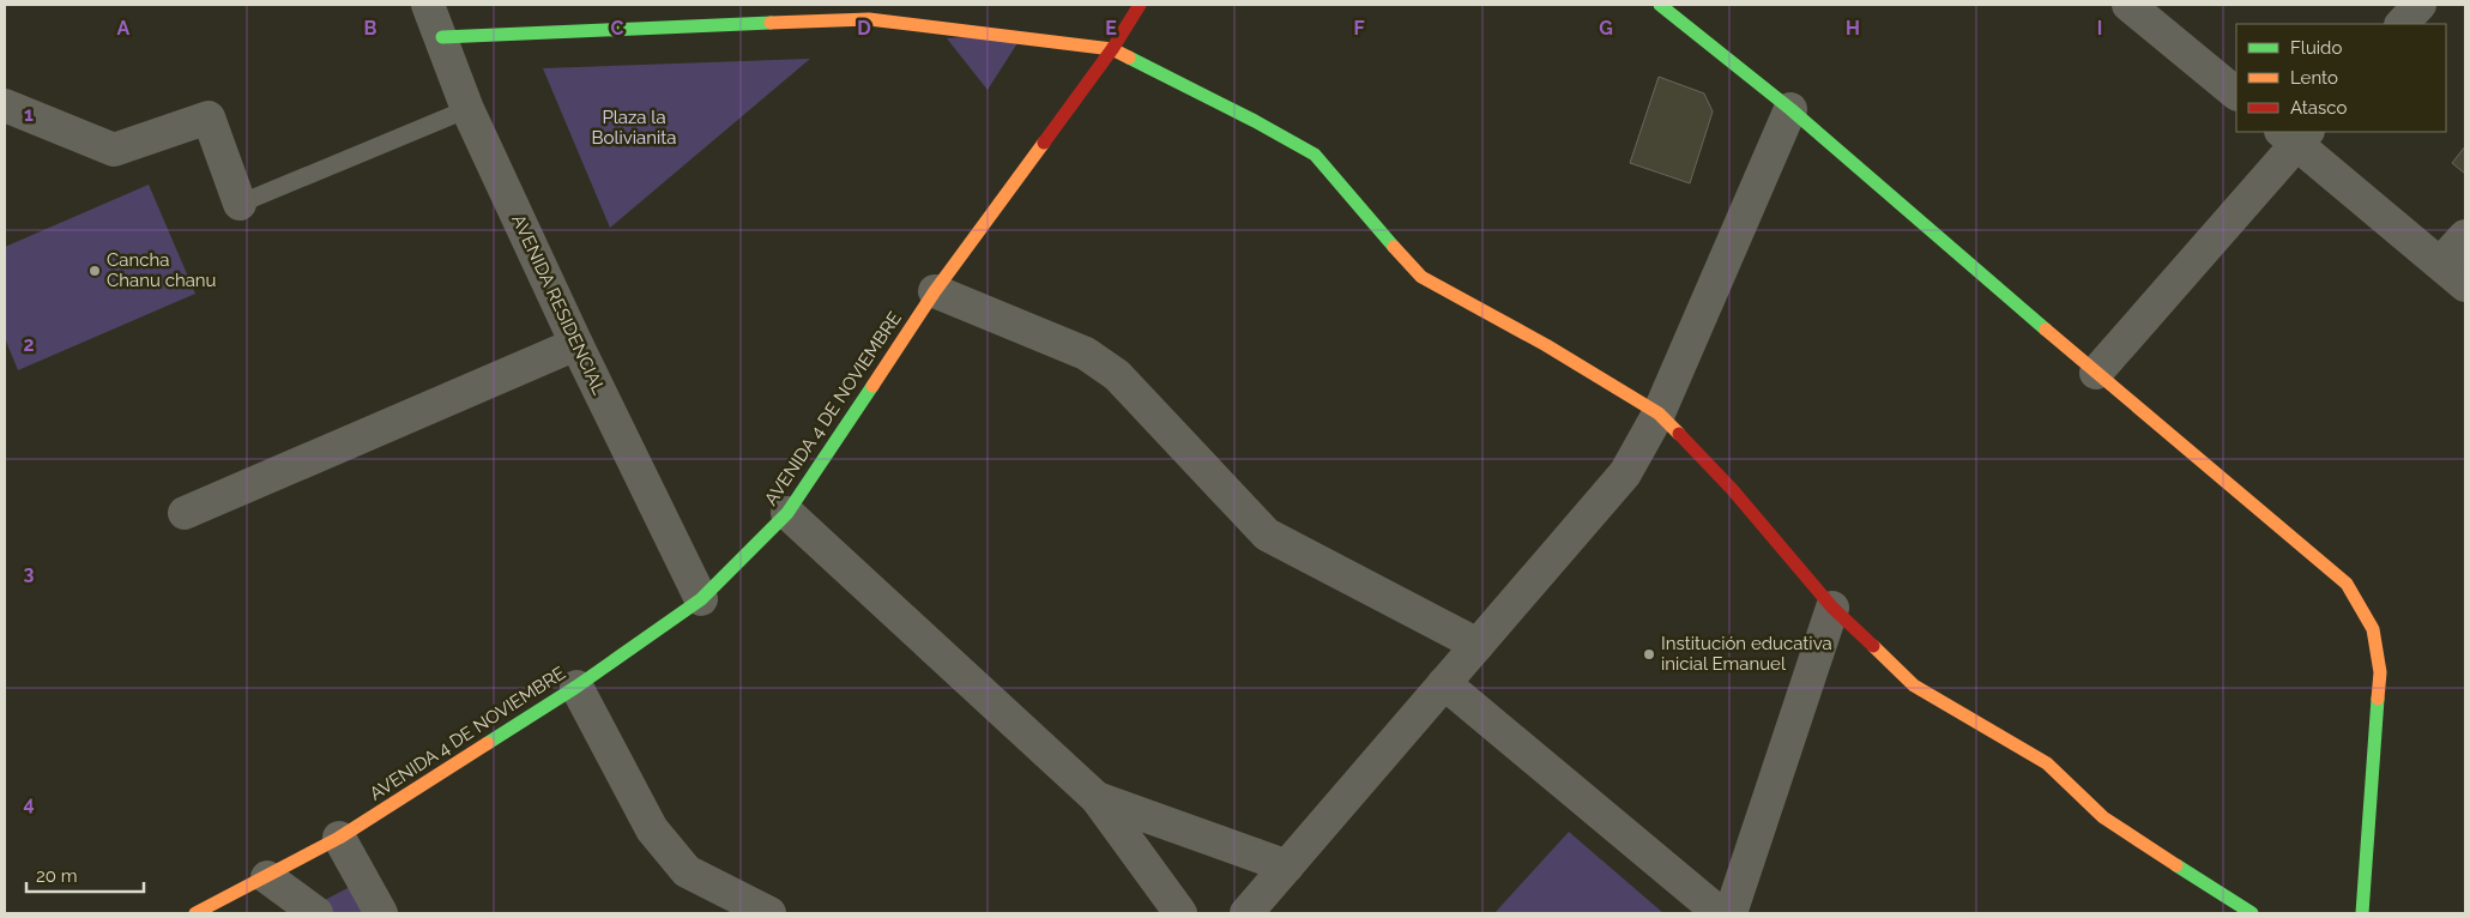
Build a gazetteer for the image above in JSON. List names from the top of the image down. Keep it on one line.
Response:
{"streets":{"street":["AVENIDA RESIDENCIAL","AVENIDA 4 DE NOVIEMBRE"]},"crossings":[["AVENIDA RESIDENCIAL","AVENIDA 4 DE NOVIEMBRE"]],"parks":["Plaza la Bolivianita"],"places":["Cancha Chanu chanu","Institución educativa inicial Emanuel"],"legend":["Fluido","Lento","Atasco"],"scale_bar":"20 m","grid":{"columns":["A","B","C","D","E","F","G","H","I"],"rows":["1","2","3","4"]}}
